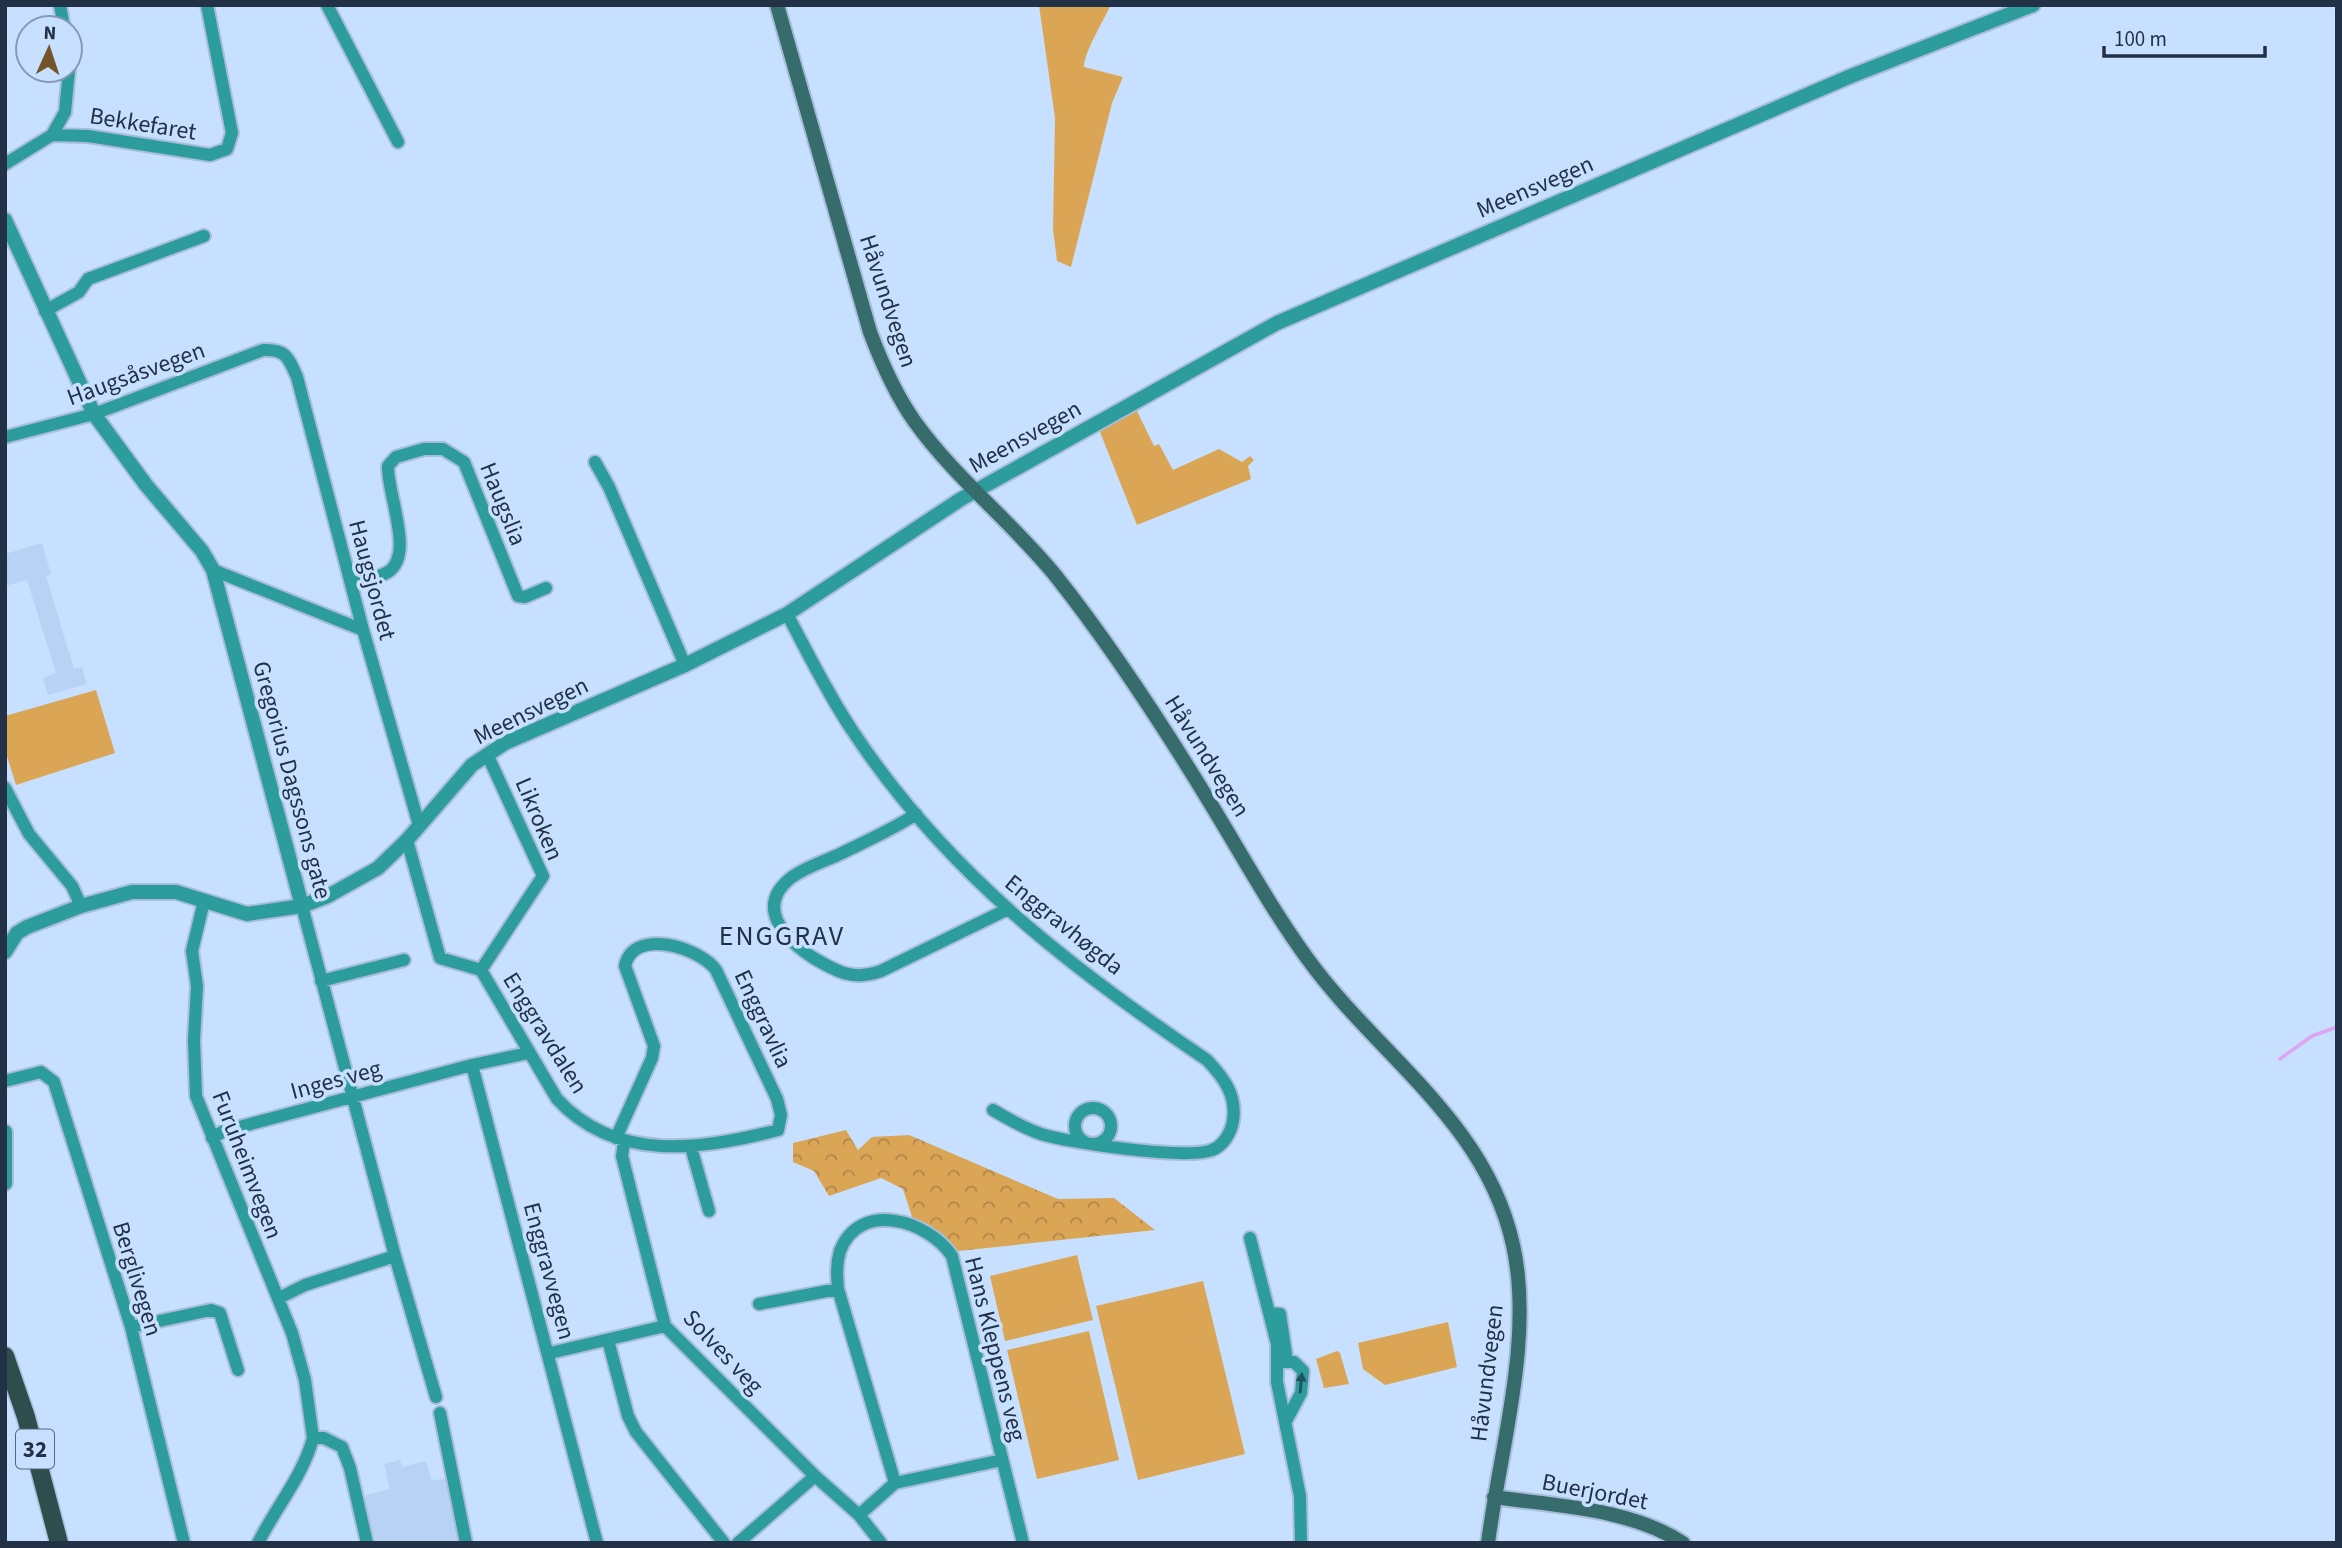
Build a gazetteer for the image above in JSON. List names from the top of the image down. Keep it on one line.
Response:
{"streets":{"main road":["Håvundvegen","32","Buerjordet"],"street":["Bekkefaret","Meensvegen","Haugsåsvegen","Haugslia","Haugsjordet","Gregorius Dagssons gate","Likroken","Enggravhøgda","Enggravlia","Enggravdalen","Inges veg","Furuheimvegen","Enggravvegen","Berglivegen","Hans Kleppens veg","Solves veg"]},"crossings":[["Meensvegen","Håvundvegen"],["Meensvegen","Haugsjordet"],["Meensvegen","Gregorius Dagssons gate"],["Meensvegen","Likroken"],["Meensvegen","Enggravhøgda"],["Meensvegen","Enggravdalen"],["Meensvegen","Furuheimvegen"],["Håvundvegen","Buerjordet"],["Haugsåsvegen","Haugsjordet"],["Haugsåsvegen","Gregorius Dagssons gate"],["Haugslia","Haugsjordet"],["Gregorius Dagssons gate","Inges veg"],["Likroken","Enggravdalen"],["Enggravlia","Enggravdalen"],["Enggravlia","Solves veg"],["Enggravdalen","Solves veg"],["Inges veg","Furuheimvegen"],["Inges veg","Enggravvegen"],["Hans Kleppens veg","Solves veg"]],"districts":["ENGGRAV"],"scale_bar":"100 m","north":"top"}
